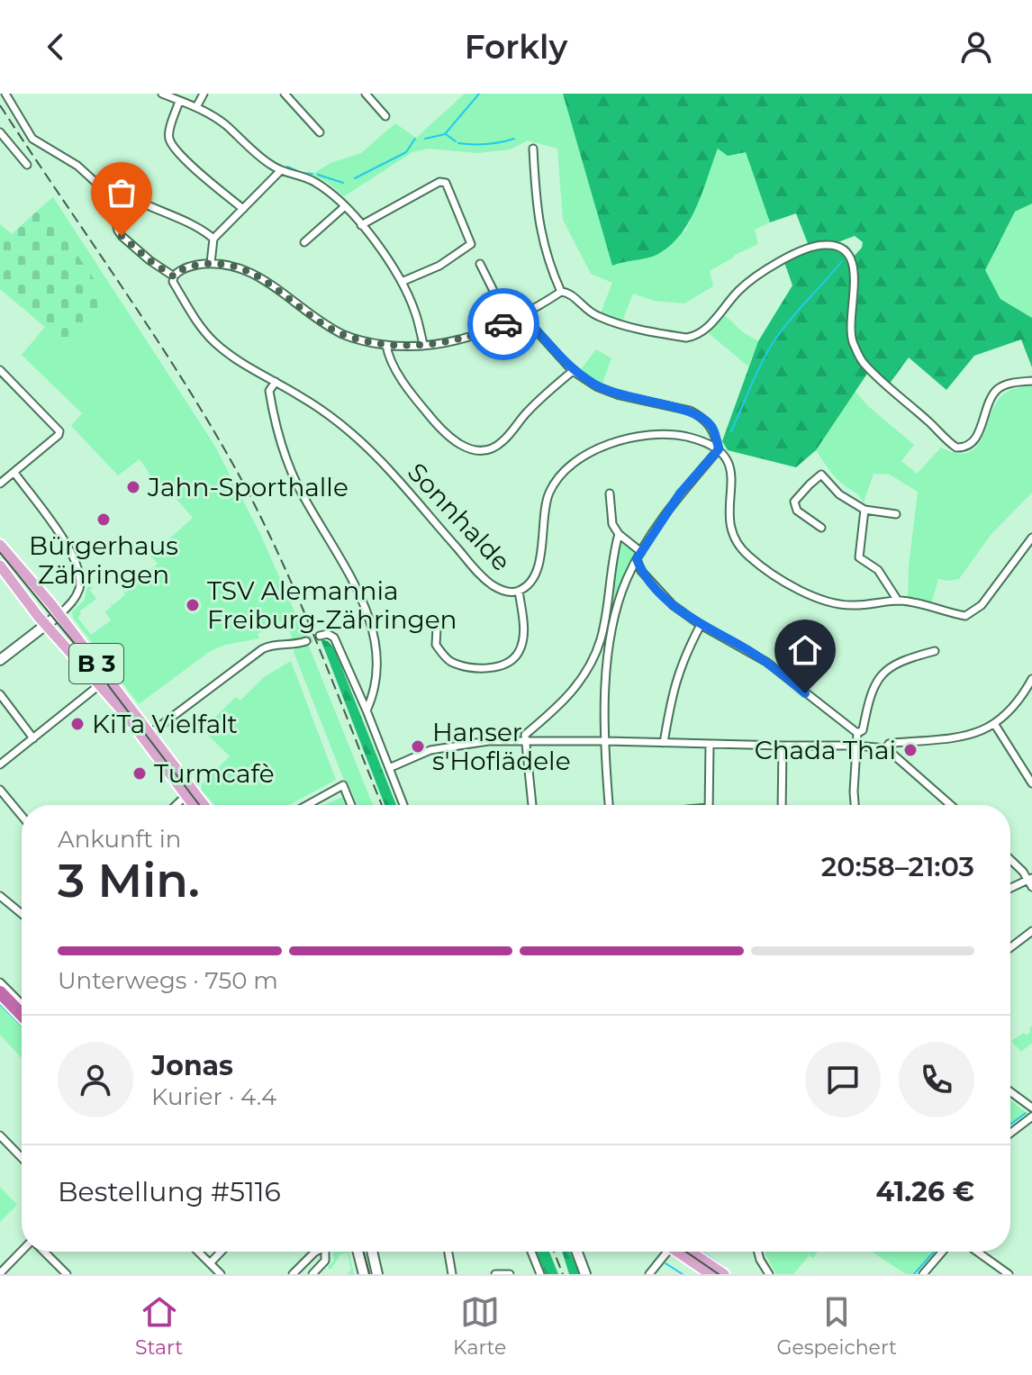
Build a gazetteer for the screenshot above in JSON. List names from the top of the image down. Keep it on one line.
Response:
{"streets":{"main road":["B 3"],"street":["Sonnhalde"]},"places":["Jahn-Sporthalle","Bürgerhaus Zähringen","TSV Alemannia Freiburg-Zähringen","KiTa Vielfalt","Hanser s'Hoflädele","Chada Thai","Turmcafè"],"page":{"header":"Forkly","heading":["3 Min.","Ankunft in","20:58–21:03"],"panel":["Jonas","Kurier · 4.4","Bestellung #5116","41.26 €"],"bar":"Unterwegs · 750 m","tabs":["Start","Karte","Gespeichert"]}}
